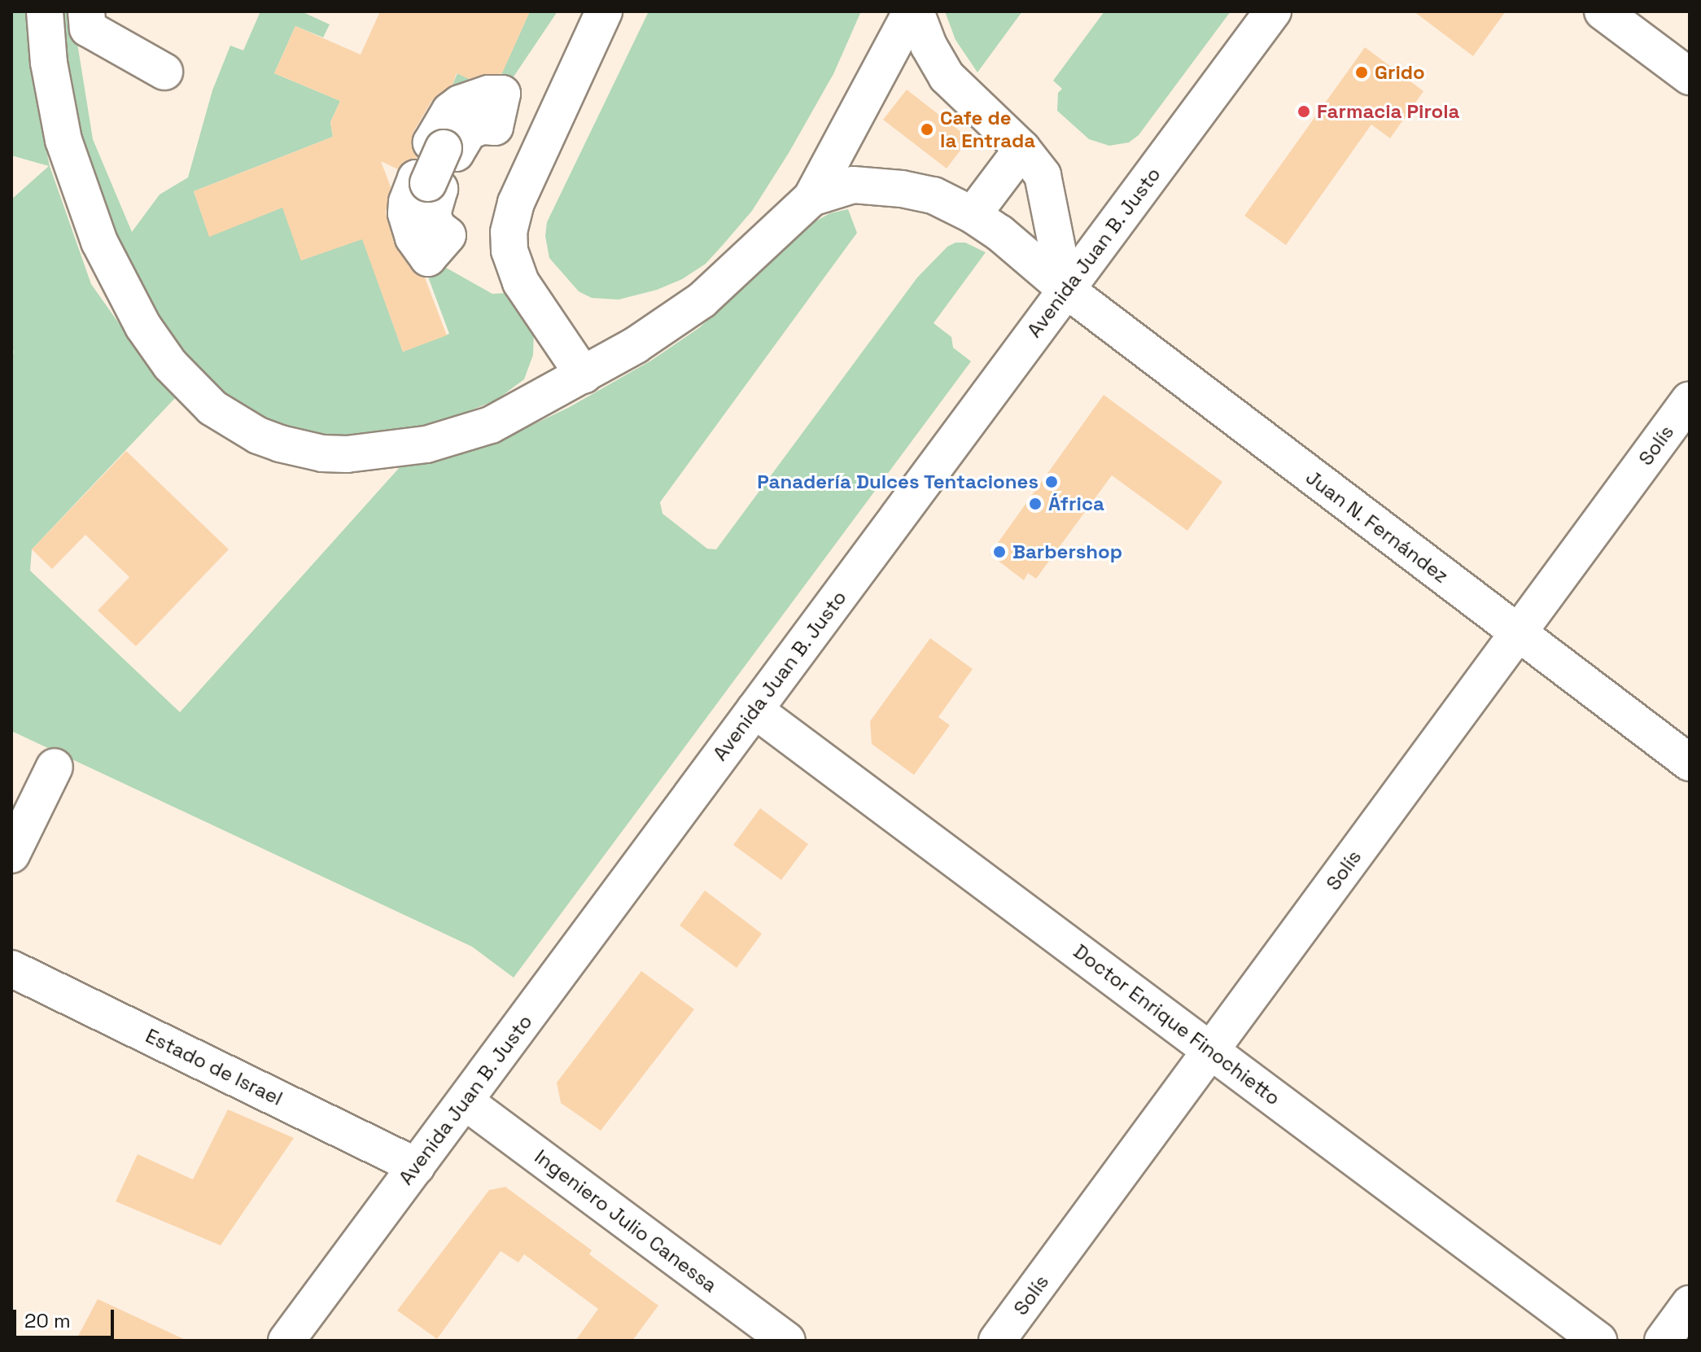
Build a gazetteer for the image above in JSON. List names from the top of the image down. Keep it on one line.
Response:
{"streets":{"street":["Avenida Juan B. Justo","Solís","Juan N. Fernández","Doctor Enrique Finochietto","Estado de Israel","Ingeniero Julio Canessa"]},"crossings":[["Avenida Juan B. Justo","Juan N. Fernández"],["Avenida Juan B. Justo","Doctor Enrique Finochietto"],["Avenida Juan B. Justo","Estado de Israel"],["Avenida Juan B. Justo","Ingeniero Julio Canessa"],["Solís","Juan N. Fernández"],["Solís","Doctor Enrique Finochietto"]],"places":["Grido","Farmacia Pirola","Cafe de la Entrada","Panadería Dulces Tentaciones","África","Barbershop"],"scale_bar":"20 m"}
